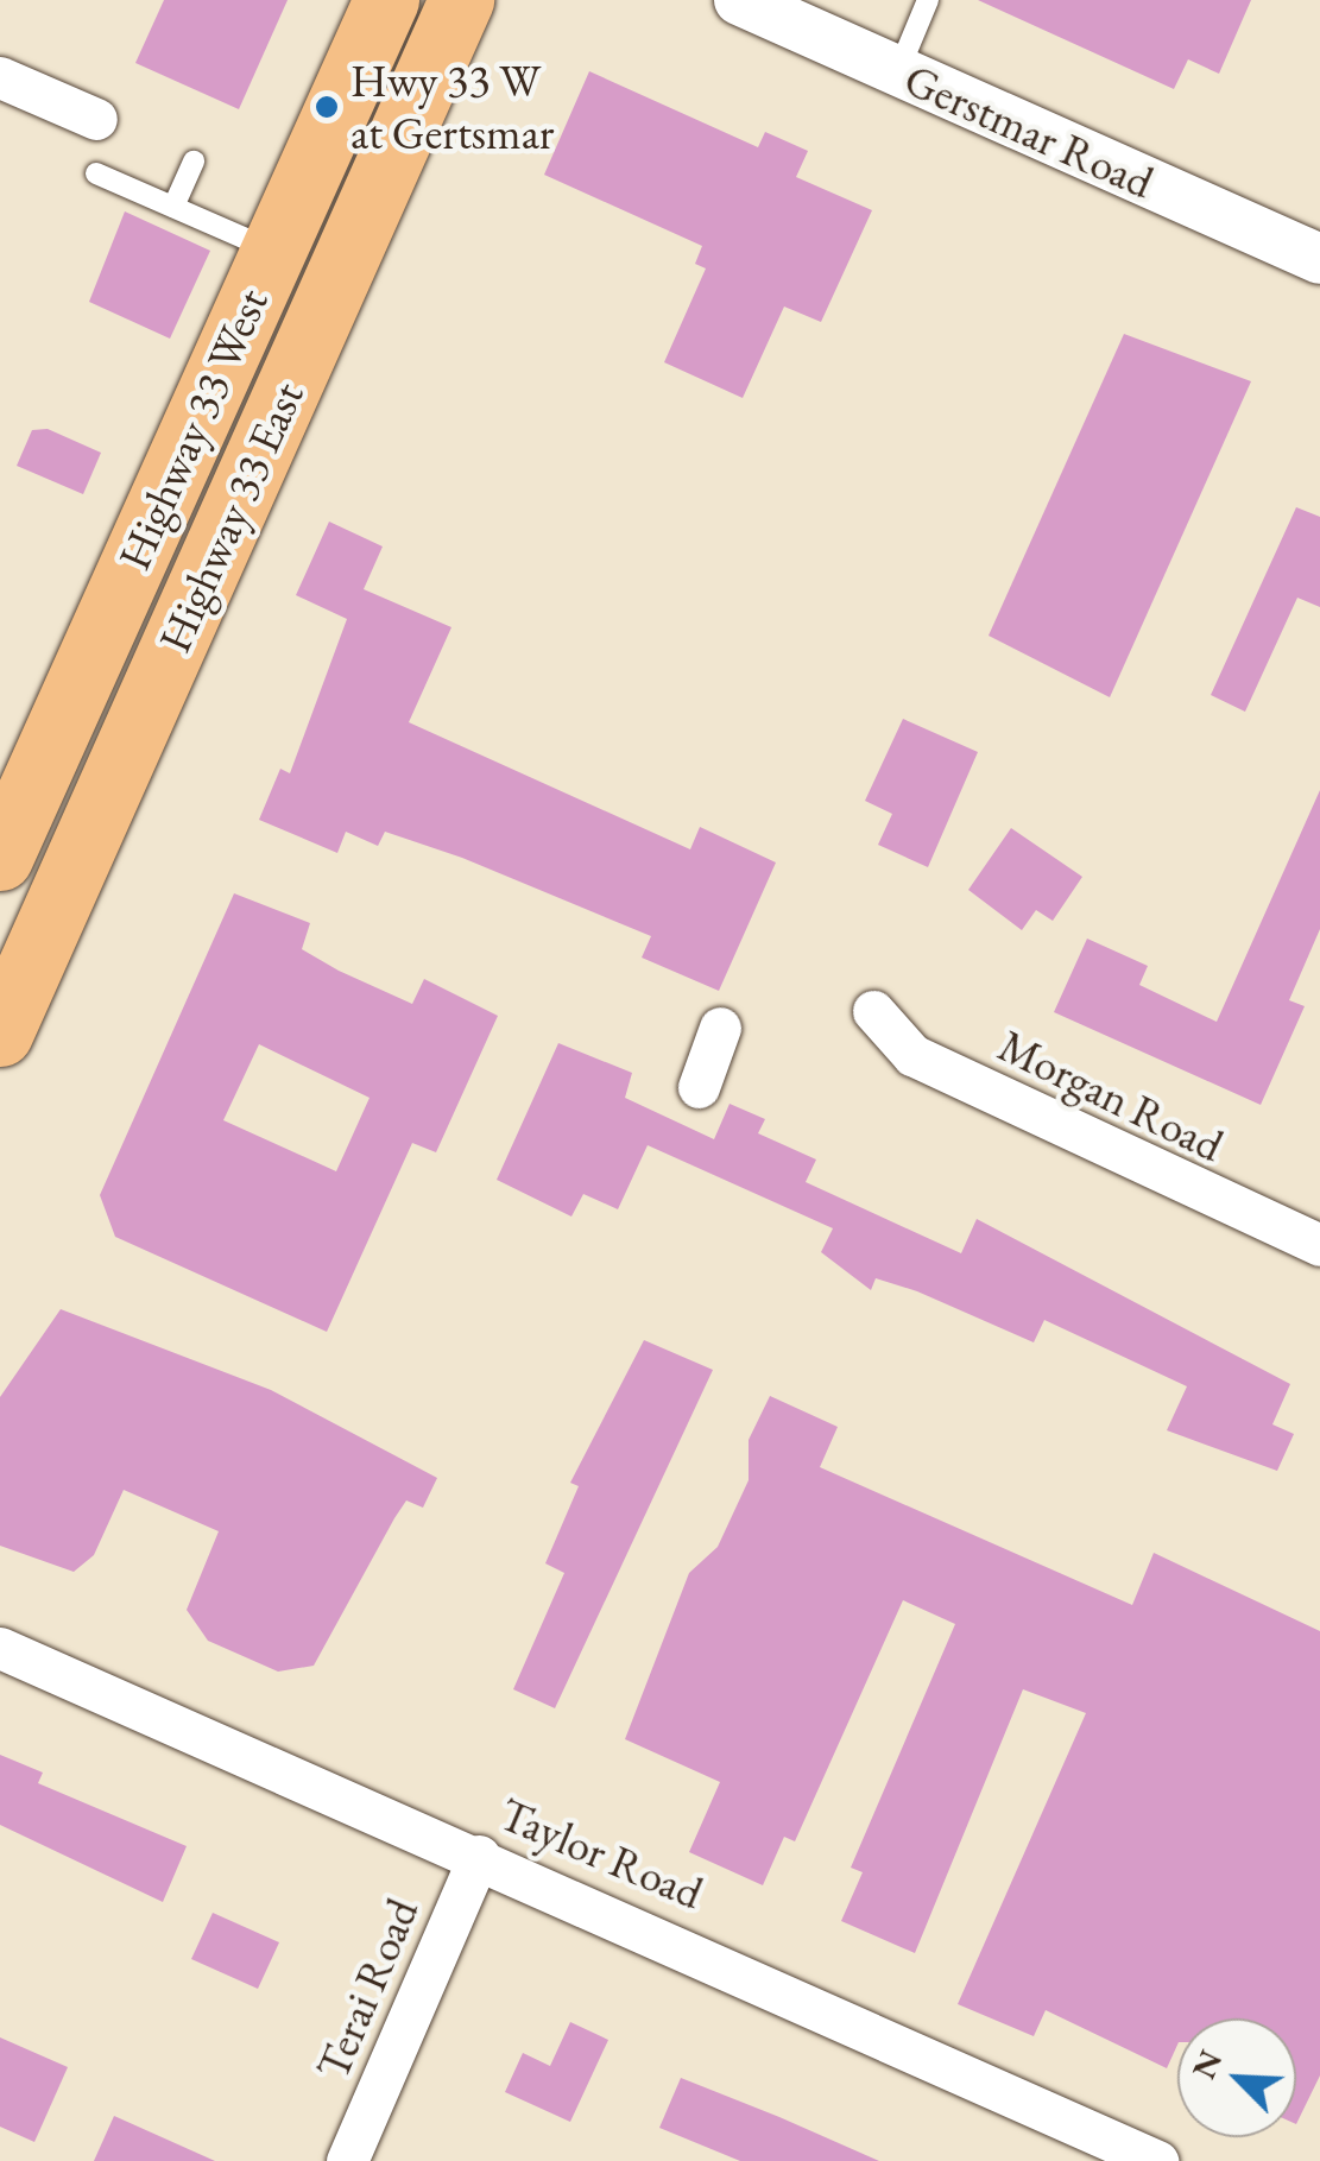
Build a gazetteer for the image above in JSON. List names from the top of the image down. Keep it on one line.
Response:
{"streets":{"main road":["Highway 33 West","Highway 33 East"],"street":["Gerstmar Road","Morgan Road","Taylor Road","Terai Road"]},"crossings":[["Taylor Road","Terai Road"]],"places":["Hwy 33 W at Gertsmar"],"north":"top left"}
